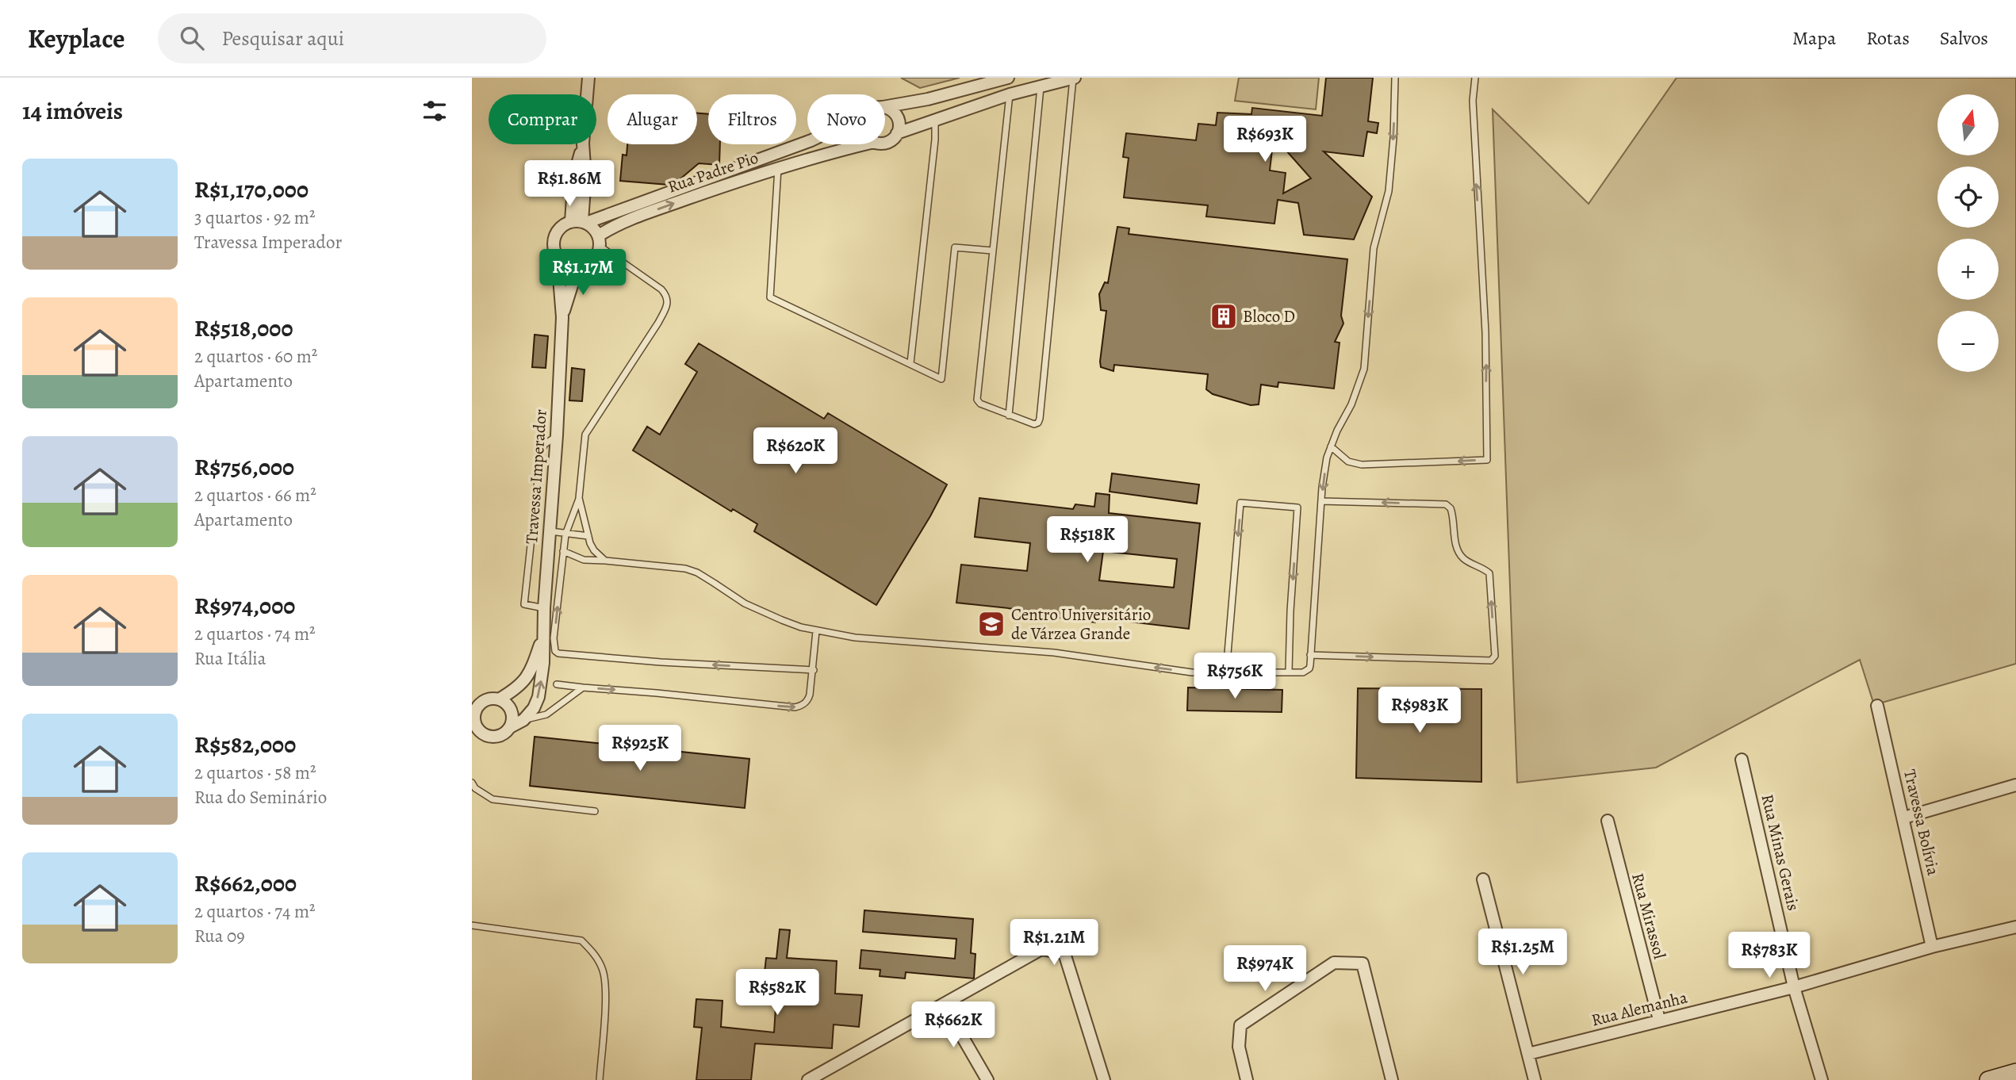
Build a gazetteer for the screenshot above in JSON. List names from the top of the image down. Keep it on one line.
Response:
{"streets":{"street":["Rua Padre Pio","Travessa Imperador","Travessa Bolívia","Rua Minas Gerais","Rua Mirassol","Rua Alemanha"]},"crossings":[["Rua Padre Pio","Travessa Imperador"],["Travessa Bolívia","Rua Alemanha"],["Rua Minas Gerais","Rua Alemanha"],["Rua Mirassol","Rua Alemanha"]],"places":{"building":["Bloco D"],"school or university":["Centro Universitário de Várzea Grande"]},"north":"top","page":{"header":"Keyplace","search":"Pesquisar aqui","nav":["Mapa","Rotas","Salvos"],"heading":"14 imóveis","map_buttons":["+","−"],"chip":["Comprar","Alugar","Filtros","Novo"],"price":["R$693K","R$1.86M","R$1.17M","R$620K","R$518K","R$756K","R$983K","R$925K","R$1.21M","R$1.25M","R$783K","R$974K","R$582K","R$662K"],"list":[{"name":"R$1,170,000","note":"3 quartos · 92 m² · Travessa Imperador"},{"name":"R$518,000","note":"2 quartos · 60 m² · Apartamento"},{"name":"R$756,000","note":"2 quartos · 66 m² · Apartamento"},{"name":"R$974,000","note":"2 quartos · 74 m² · Rua Itália"},{"name":"R$582,000","note":"2 quartos · 58 m² · Rua do Seminário"},{"name":"R$662,000","note":"2 quartos · 74 m² · Rua 09"}]}}
